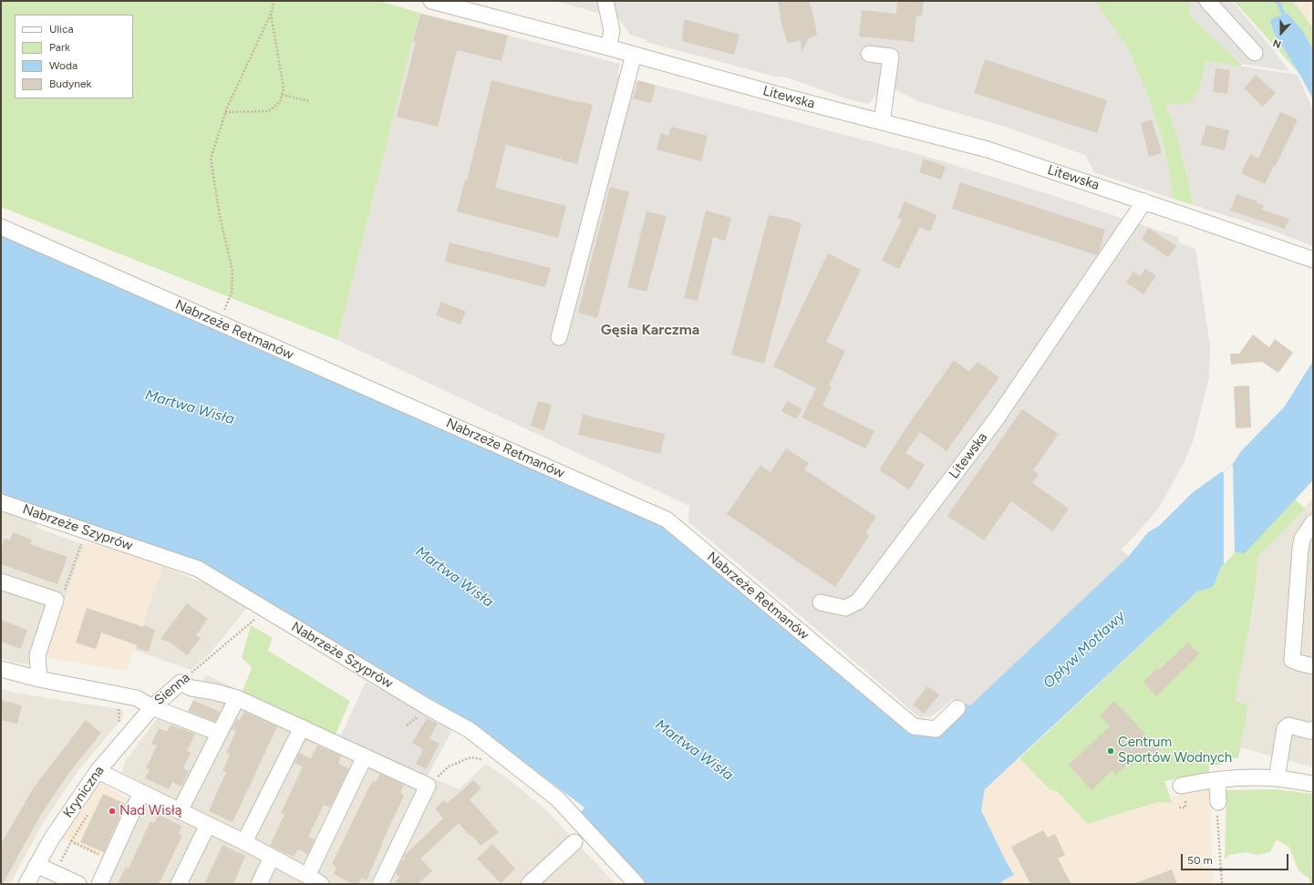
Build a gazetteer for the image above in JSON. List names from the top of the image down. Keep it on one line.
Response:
{"streets":{"street":["Litewska","Nabrzeże Retmanów","Nabrzeże Szyprów","Sienna","Kryniczna"]},"crossings":[["Sienna","Kryniczna"]],"districts":["Gęsia Karczma"],"water":["Martwa Wisła","Opływ Motławy"],"places":["Centrum Sportów Wodnych","Nad Wisłą"],"legend":["Ulica","Park","Woda","Budynek"],"scale_bar":"50 m","north":"bottom"}
